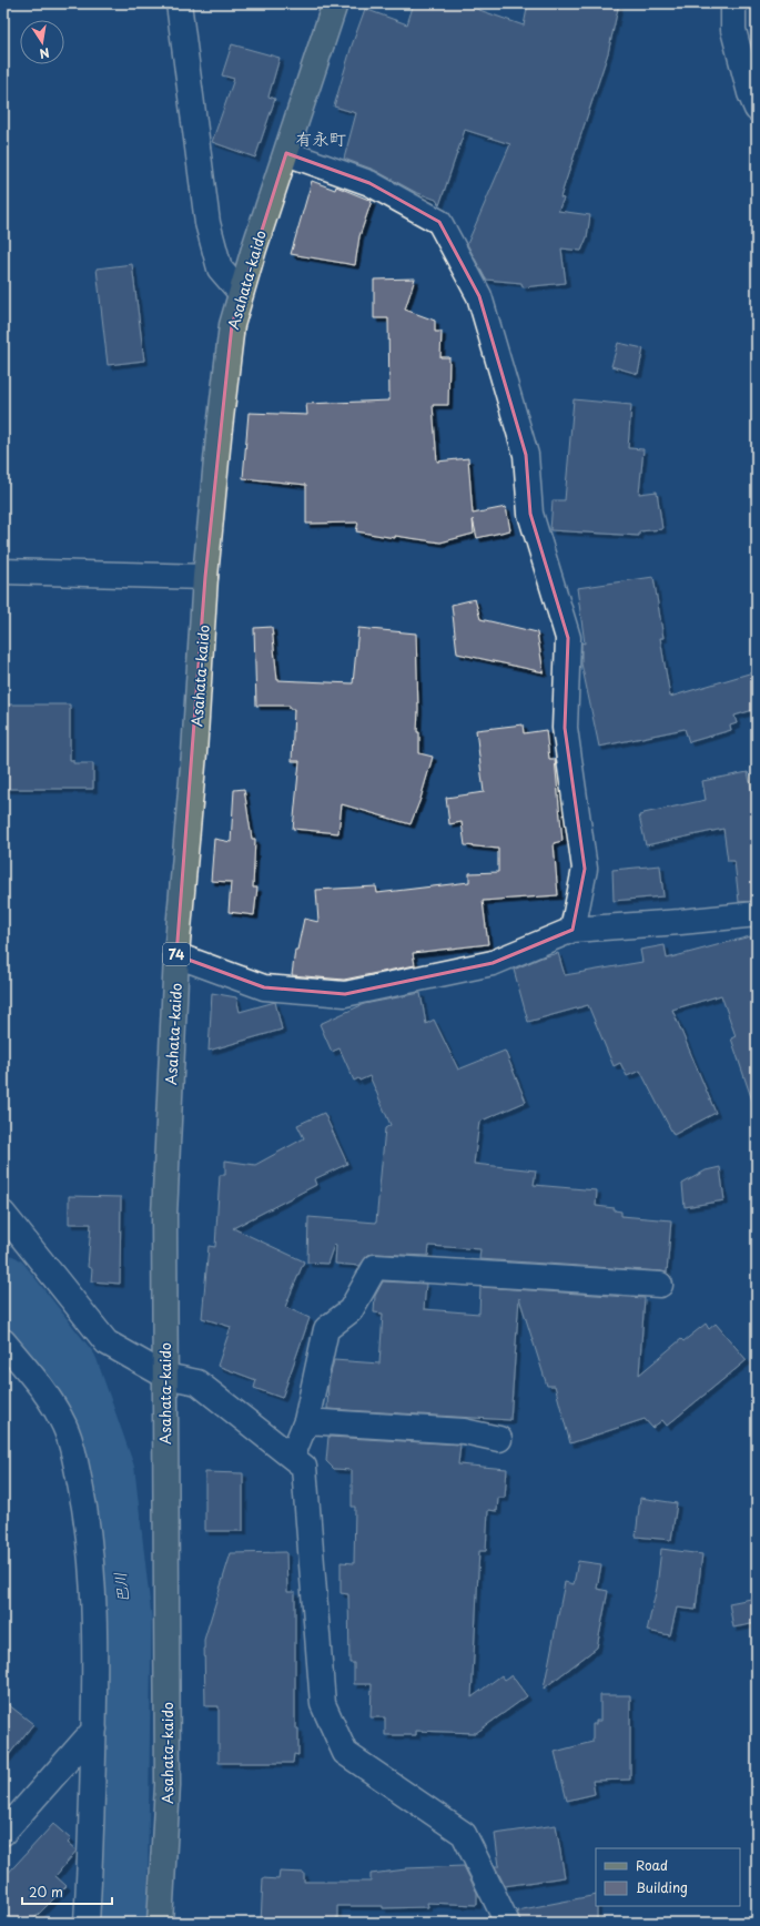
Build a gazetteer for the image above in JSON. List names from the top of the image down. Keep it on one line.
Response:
{"streets":{"main road":["Asahata-kaido","74"]},"districts":["有永町"],"water":["巴川"],"legend":["Road","Building"],"scale_bar":"20 m","north":"bottom"}
